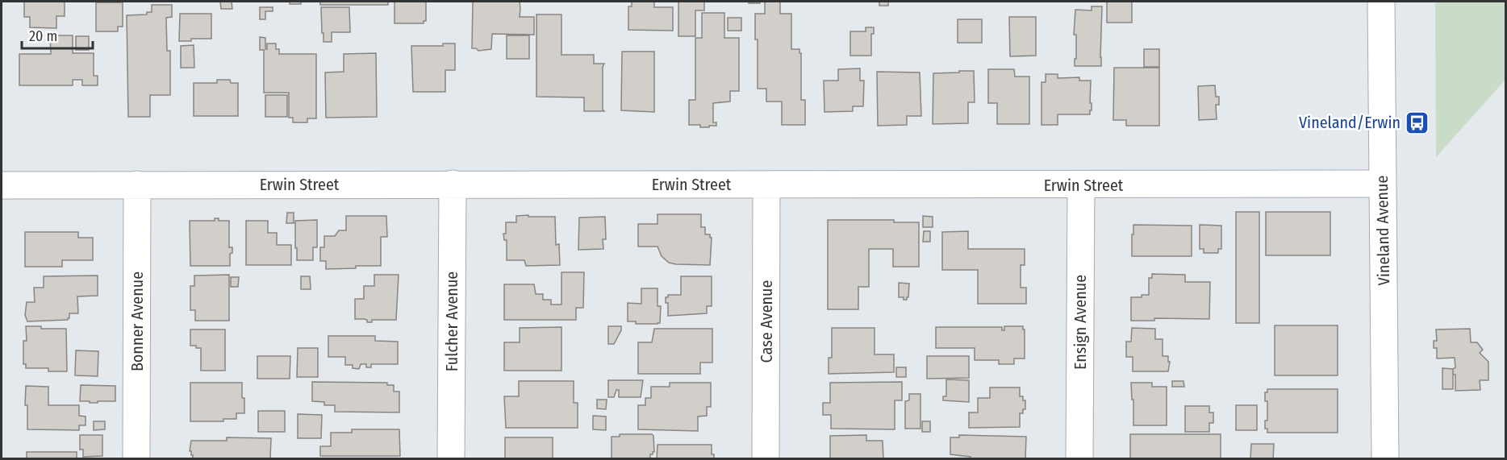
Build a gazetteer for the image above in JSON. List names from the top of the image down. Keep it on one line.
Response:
{"streets":{"street":["Erwin Street","Vineland Avenue","Bonner Avenue","Fulcher Avenue","Case Avenue","Ensign Avenue"]},"crossings":[["Erwin Street","Vineland Avenue"],["Erwin Street","Bonner Avenue"],["Erwin Street","Fulcher Avenue"],["Erwin Street","Case Avenue"],["Erwin Street","Ensign Avenue"]],"places":{"bus stop":["Vineland/Erwin"]},"scale_bar":"20 m"}
